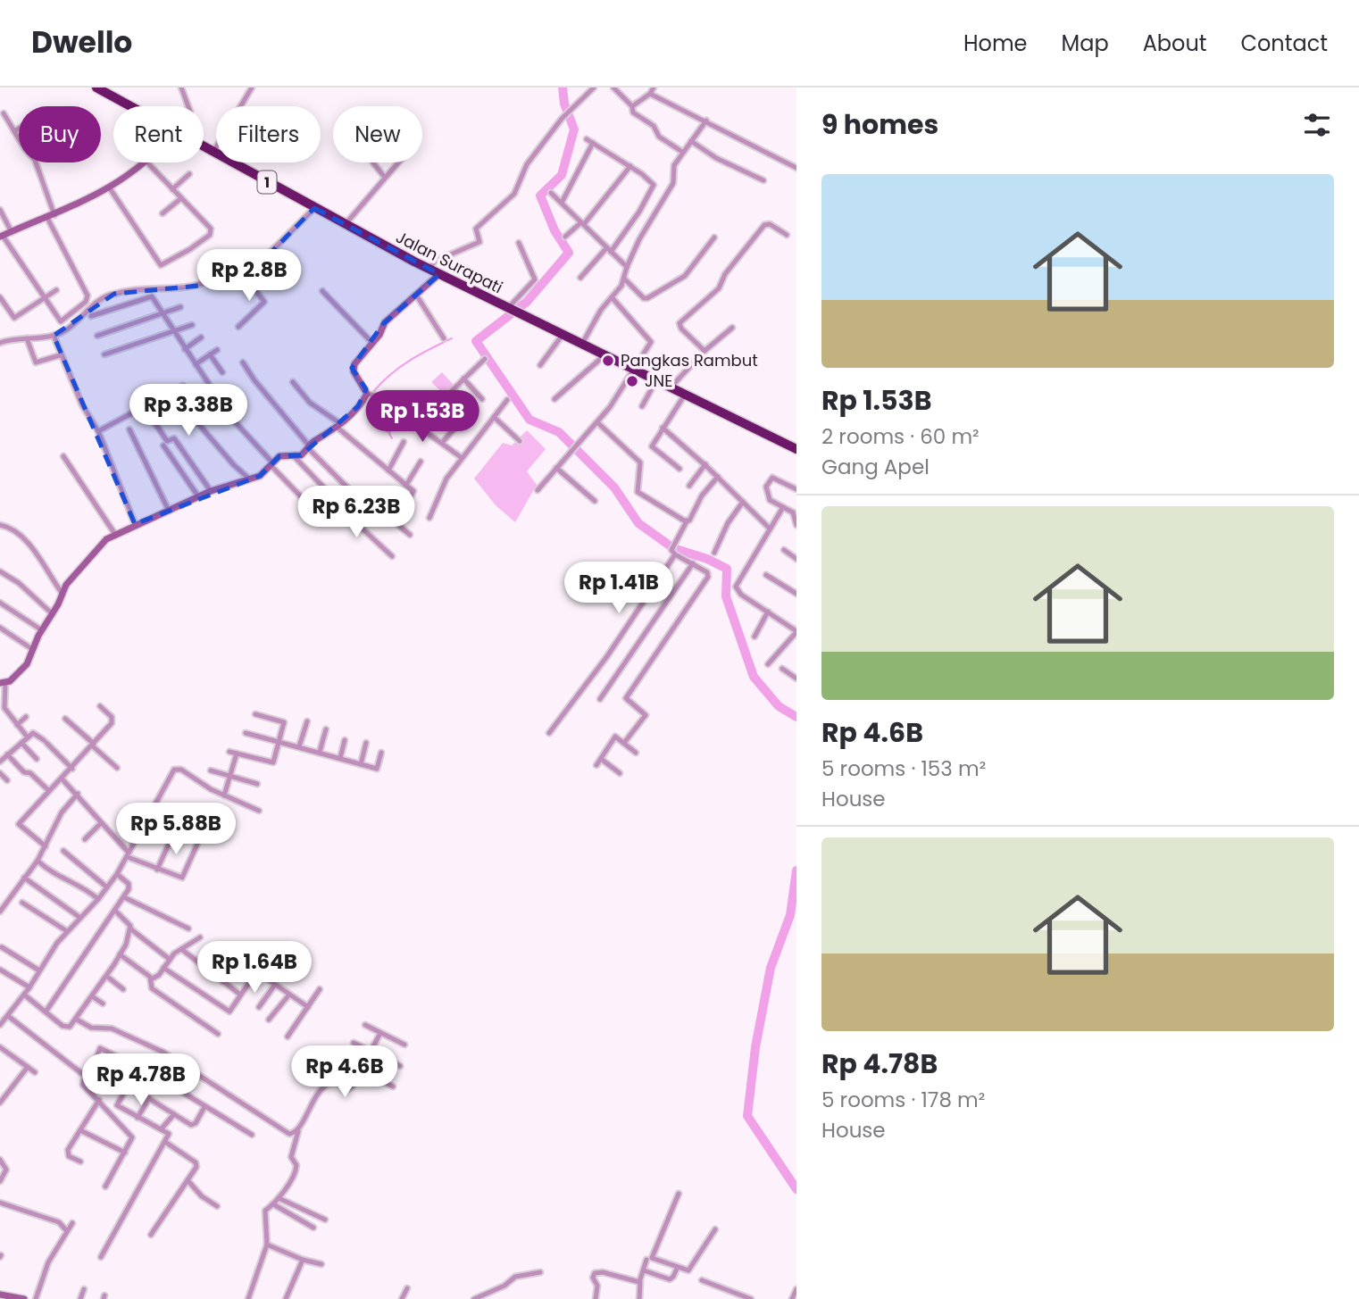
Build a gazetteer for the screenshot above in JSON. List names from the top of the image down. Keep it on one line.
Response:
{"streets":{"highway":["1","Jalan Surapati"]},"places":["Pangkas Rambut","JNE"],"page":{"header":"Dwello","nav":["Home","Map","About","Contact"],"heading":"9 homes","chip":["Buy","Rent","Filters","New"],"list":[{"name":"Rp 1.53B","note":"2 rooms · 60 m² · Gang Apel"},{"name":"Rp 4.6B","note":"5 rooms · 153 m² · House"},{"name":"Rp 4.78B","note":"5 rooms · 178 m² · House"}],"price":["Rp 2.8B","Rp 3.38B","Rp 1.53B","Rp 6.23B","Rp 1.41B","Rp 5.88B","Rp 1.64B","Rp 4.6B","Rp 4.78B"]}}
